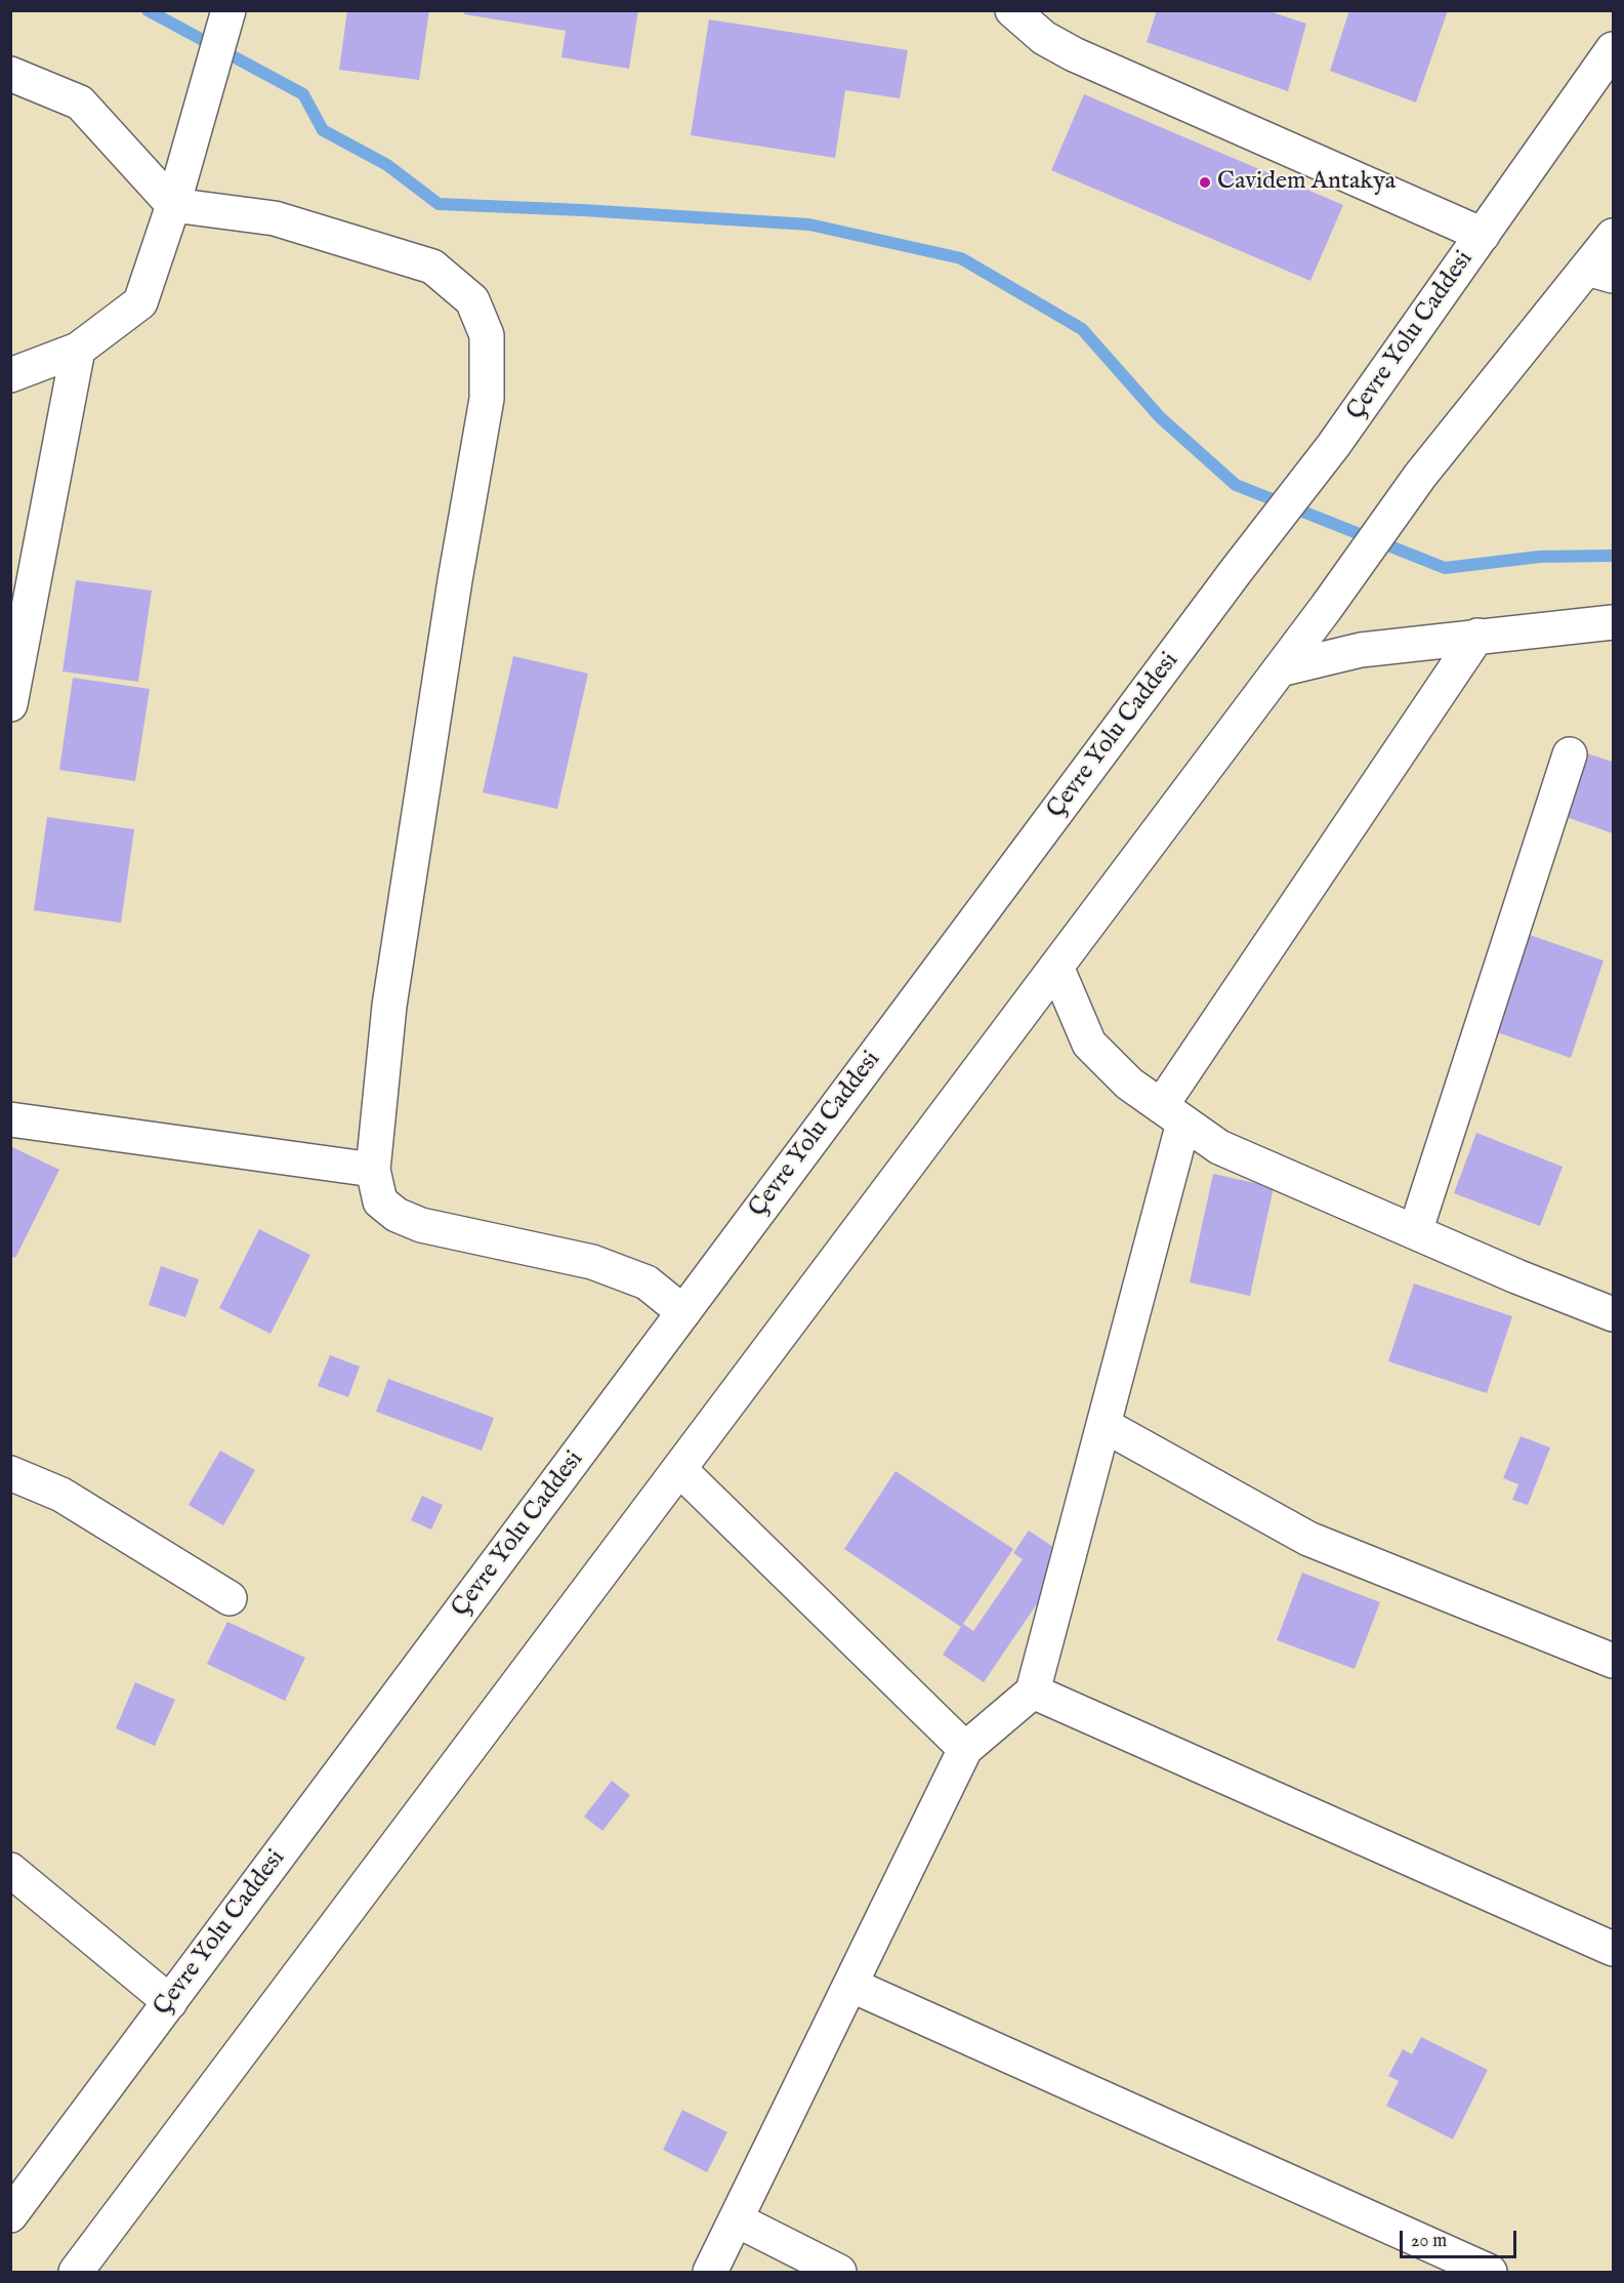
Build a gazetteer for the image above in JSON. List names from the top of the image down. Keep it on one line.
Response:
{"streets":{"main road":["Çevre Yolu Caddesi"]},"places":["Cavidem Antakya"],"scale_bar":"20 m"}
